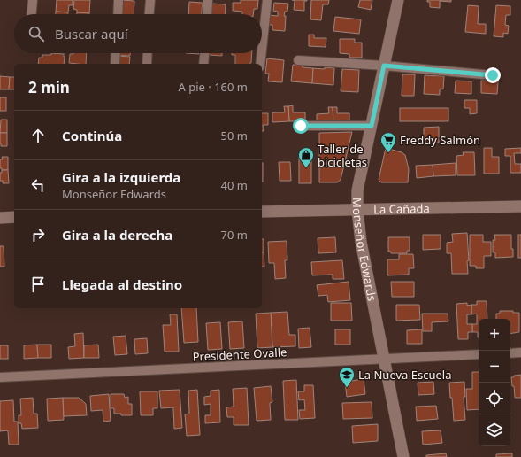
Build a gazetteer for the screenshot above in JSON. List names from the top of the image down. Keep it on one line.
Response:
{"streets":{"street":["La Cañada","Monseñor Edwards","Presidente Ovalle"]},"crossings":[["La Cañada","Monseñor Edwards"],["Monseñor Edwards","Presidente Ovalle"]],"places":{"supermarket":["Freddy Salmón"],"shop":["Taller de bicicletas"],"school or university":["La Nueva Escuela"]},"page":{"search":"Buscar aquí","heading":["2 min","A pie · 160 m"],"list":[["Continúa","50 m"],["Gira a la izquierda","Monseñor Edwards","40 m"],["Gira a la derecha","70 m"],"Llegada al destino"],"map_buttons":["+","−"]}}
